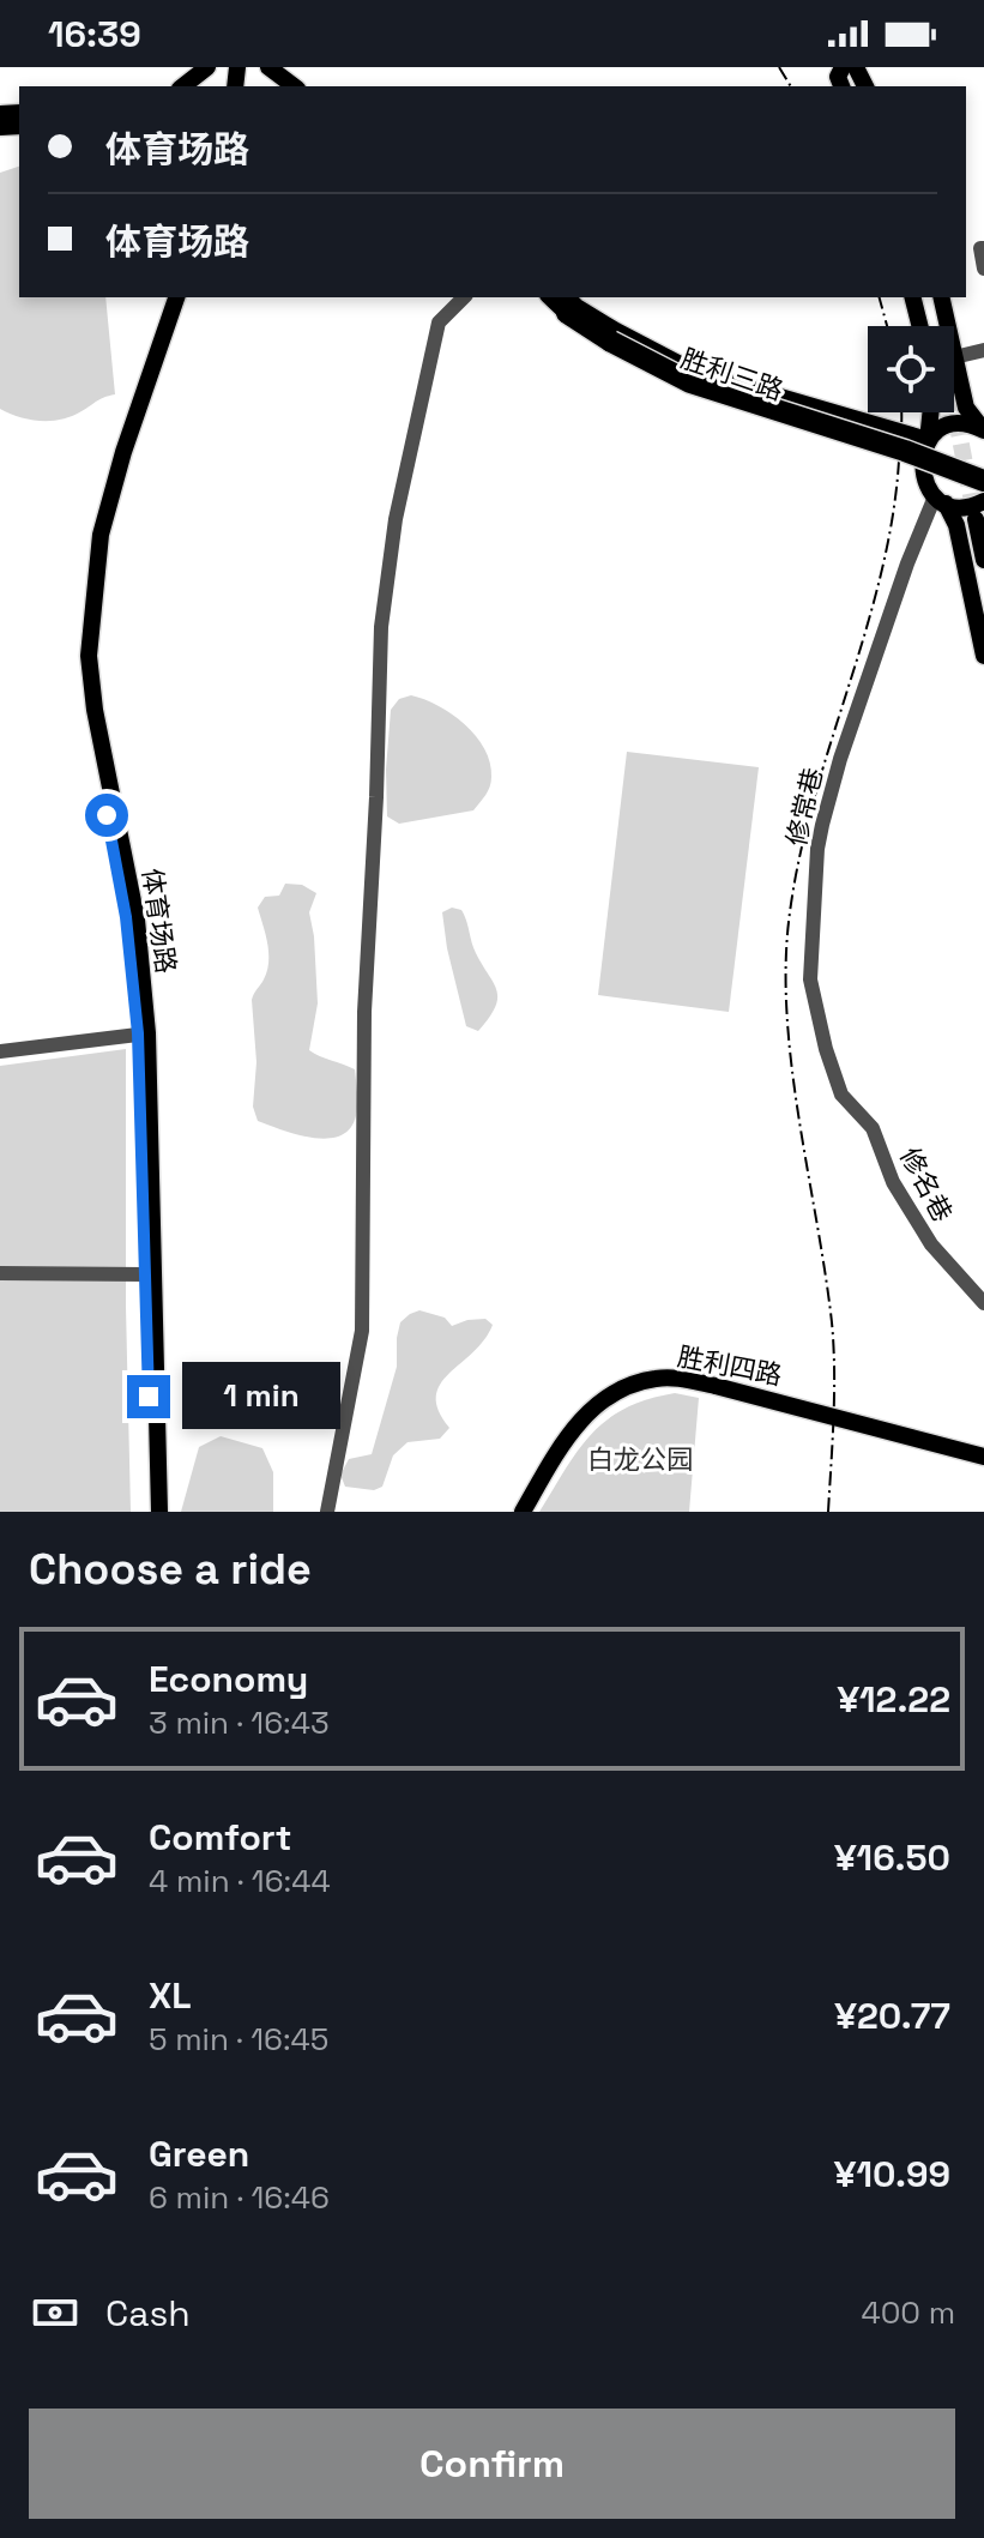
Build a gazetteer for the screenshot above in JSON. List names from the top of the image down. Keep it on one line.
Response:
{"streets":{"main road":["胜利三路","体育场路","胜利四路"],"street":["修常巷","修名巷"]},"crossings":[["修常巷","修名巷"]],"parks":["白龙公园"],"page":{"status":"16:39","banner":["体育场路","体育场路"],"bubble":"1 min","heading":"Choose a ride","list":[{"name":"Economy","note":"3 min · 16:43","value":"¥12.22"},{"name":"Comfort","note":"4 min · 16:44","value":"¥16.50"},{"name":"XL","note":"5 min · 16:45","value":"¥20.77"},{"name":"Green","note":"6 min · 16:46","value":"¥10.99"}],"pay":["Cash","400 m"],"buttons":"Confirm"}}
